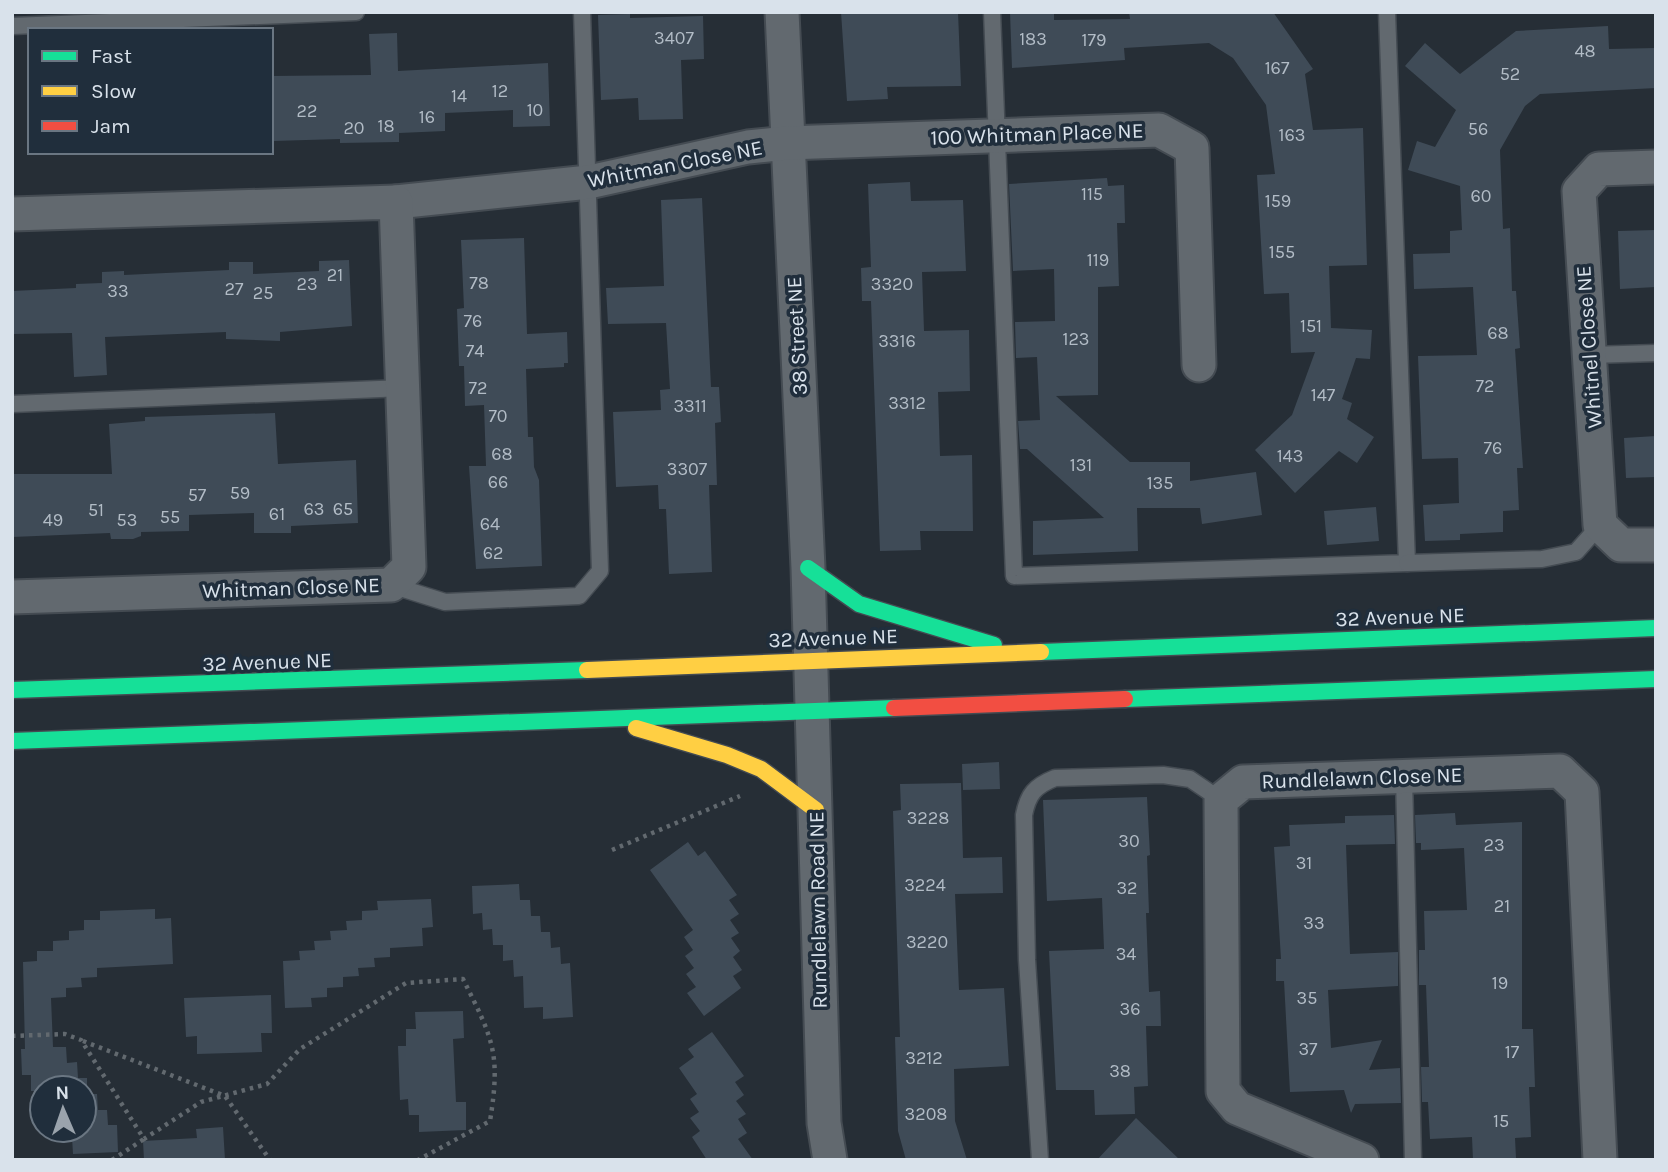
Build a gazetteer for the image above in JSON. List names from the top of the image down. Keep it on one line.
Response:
{"streets":{"main road":["32 Avenue NE"],"street":["100 Whitman Place NE","Whitman Close NE","38 Street NE","Whitnel Close NE","Rundlelawn Close NE","Rundlelawn Road NE"]},"crossings":[["100 Whitman Place NE","Whitman Close NE"],["100 Whitman Place NE","38 Street NE"],["Whitman Close NE","38 Street NE"],["38 Street NE","32 Avenue NE"],["38 Street NE","Rundlelawn Road NE"],["32 Avenue NE","Rundlelawn Road NE"]],"house_numbers":["3407","183","179","48","167","52","12","14","10","22","16","18","20","56","163","115","60","159","155","119","21","78","23","3320","27","33","25","76","151","68","123","3316","74","72","72","147","3312","3311","70","76","68","143","131","3307","66","135","59","57","63","65","51","61","55","49","53","64","62","3228","30","23","31","3224","32","21","33","3220","34","19","35","36","37","17","3212","38","3208","15"],"legend":["Fast","Slow","Jam"],"north":"top"}
